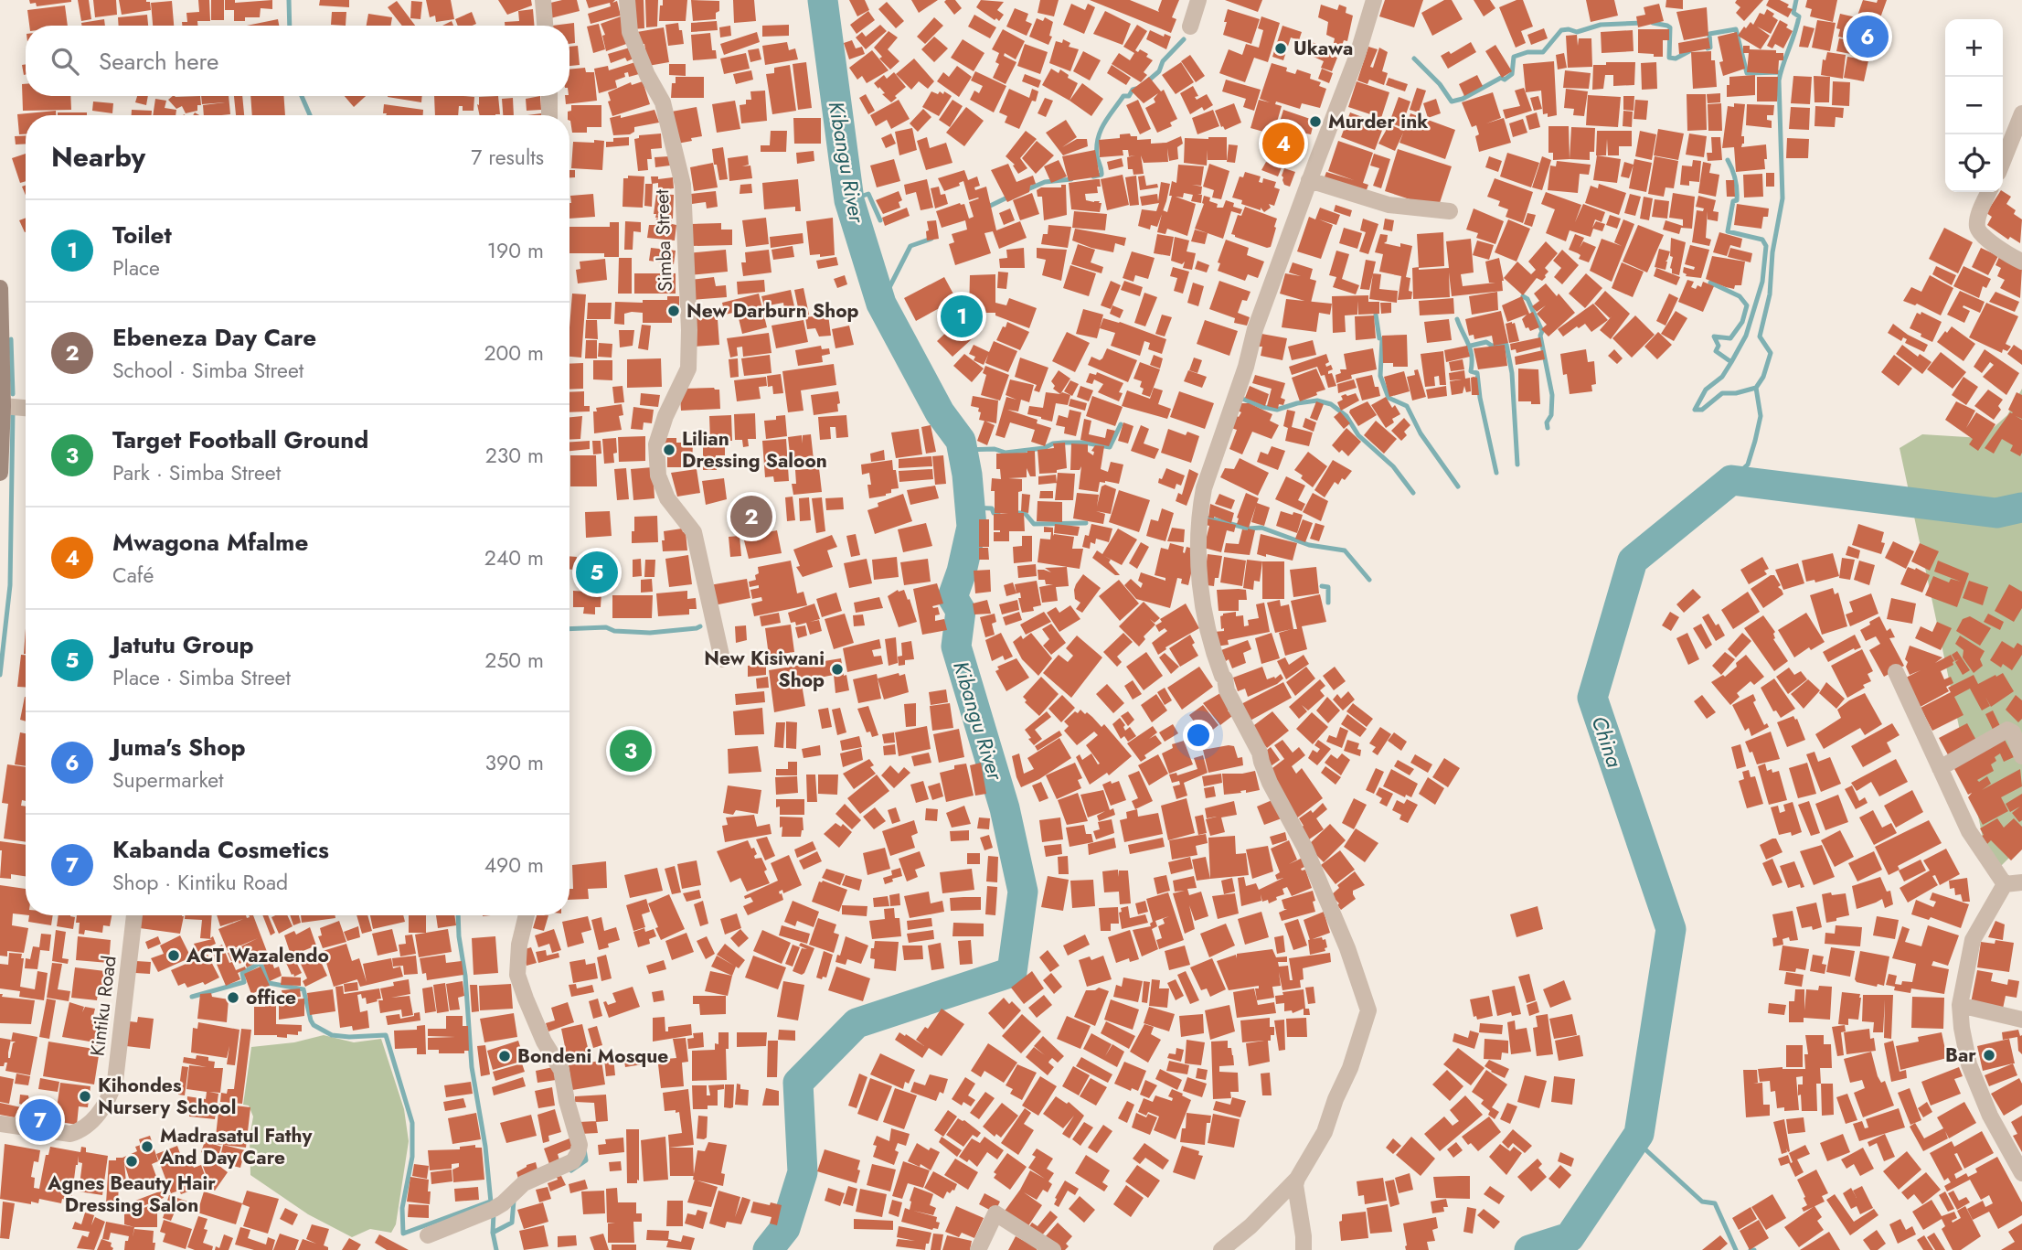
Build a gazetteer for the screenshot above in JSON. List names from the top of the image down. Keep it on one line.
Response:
{"streets":{"street":["Simba Street","Kintiku Road"]},"water":["Kibangu River","China"],"places":["Ukawa","Murder ink","New Darburn Shop","Lilian Dressing Saloon","New Kisiwani Shop","ACT Wazalendo","office","Bar","Bondeni Mosque","Kihondes Nursery School","Madrasatul Fathy And Day Care","Agnes Beauty Hair Dressing Salon"],"page":{"pins":["6","4","1","2","5","3","7"],"map_buttons":["+","−"],"search":"Search here","heading":["Nearby","7 results"],"list":[{"mark":"1","name":"Toilet","note":"Place","value":"190 m"},{"mark":"2","name":"Ebeneza Day Care","note":"School · Simba Street","value":"200 m"},{"mark":"3","name":"Target Football Ground","note":"Park · Simba Street","value":"230 m"},{"mark":"4","name":"Mwagona Mfalme","note":"Café","value":"240 m"},{"mark":"5","name":"Jatutu Group","note":"Place · Simba Street","value":"250 m"},{"mark":"6","name":"Juma's Shop","note":"Supermarket","value":"390 m"},{"mark":"7","name":"Kabanda Cosmetics","note":"Shop · Kintiku Road","value":"490 m"}]}}
